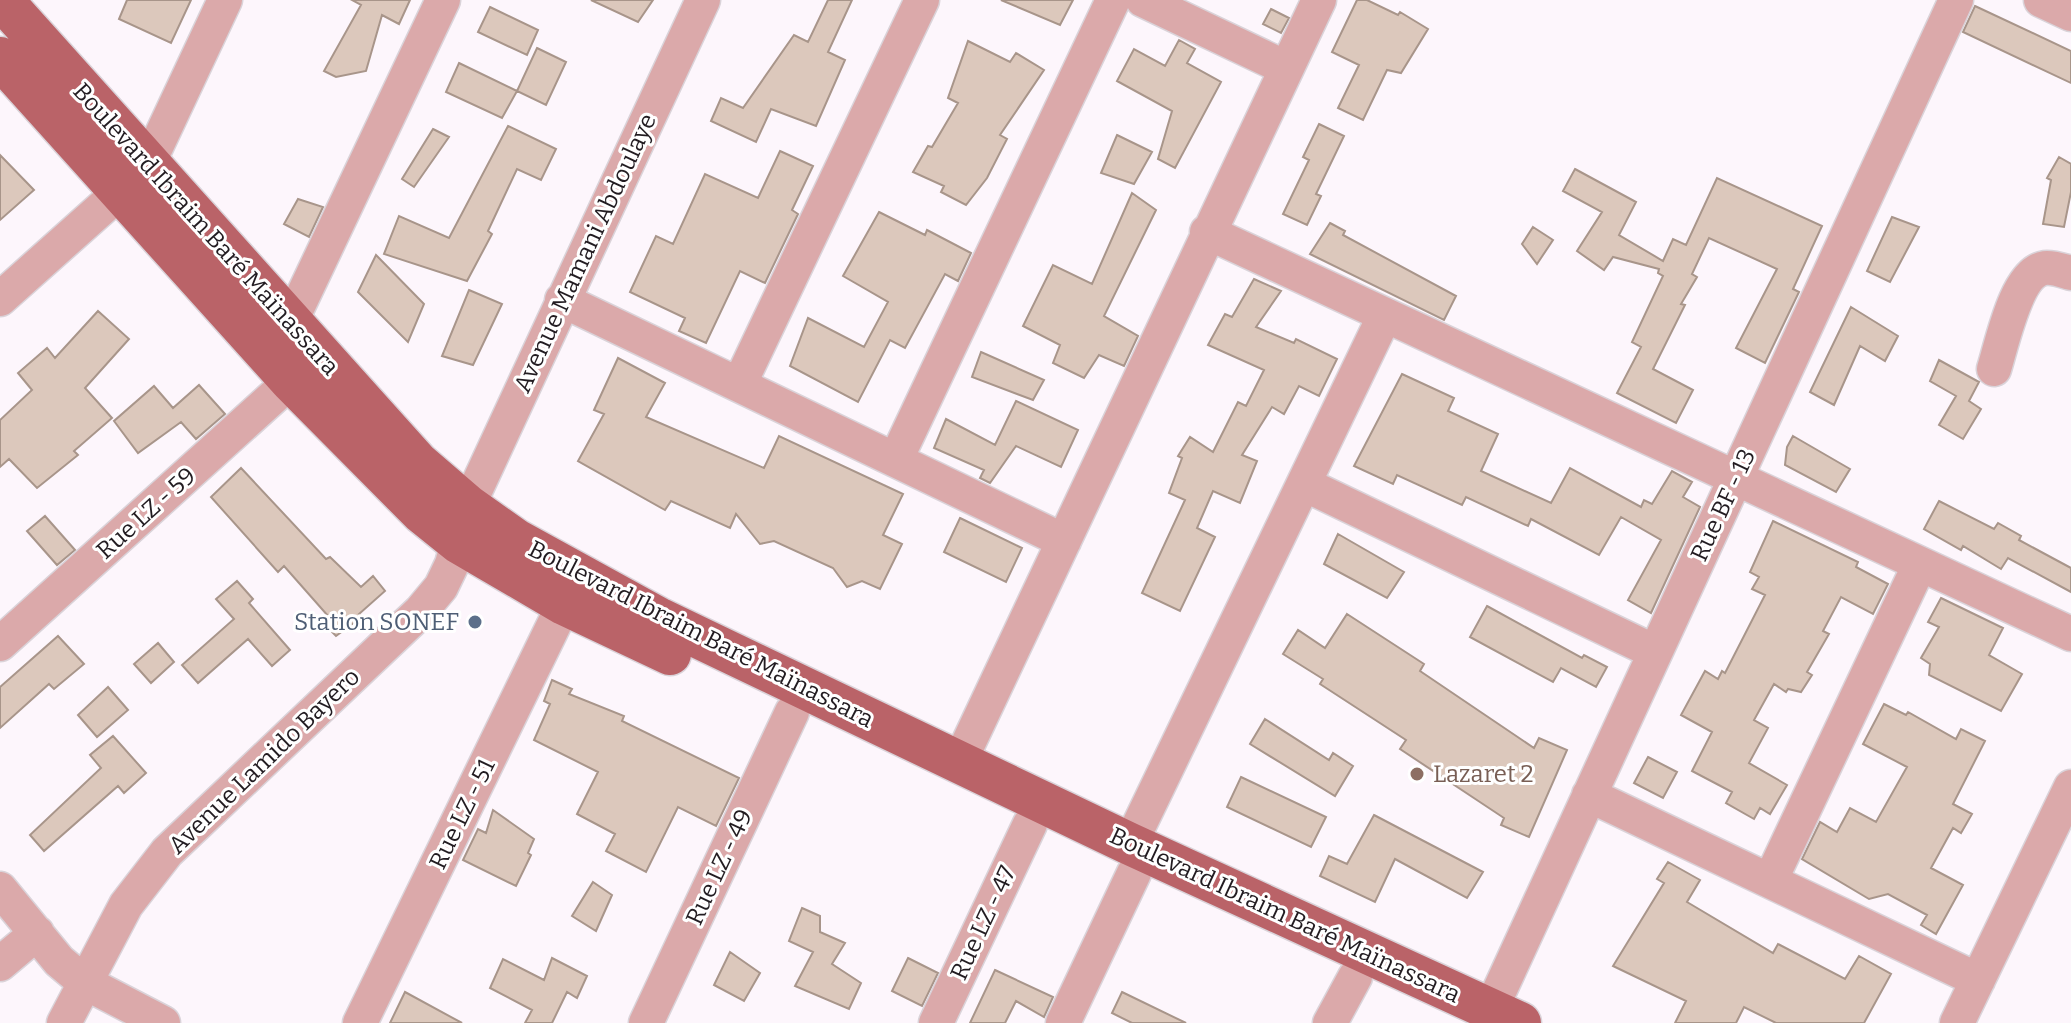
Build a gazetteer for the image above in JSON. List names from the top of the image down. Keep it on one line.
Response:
{"streets":{"main road":["Boulevard Ibraim Baré Maïnassara"],"street":["Avenue Mamani Abdoulaye","Rue BF - 13","Rue LZ - 59","Avenue Lamido Bayero","Rue LZ - 51","Rue LZ - 49","Rue LZ - 47"]},"crossings":[["Boulevard Ibraim Baré Maïnassara","Avenue Mamani Abdoulaye"],["Boulevard Ibraim Baré Maïnassara","Rue BF - 13"],["Boulevard Ibraim Baré Maïnassara","Rue LZ - 59"],["Boulevard Ibraim Baré Maïnassara","Avenue Lamido Bayero"],["Boulevard Ibraim Baré Maïnassara","Rue LZ - 51"],["Boulevard Ibraim Baré Maïnassara","Rue LZ - 49"],["Boulevard Ibraim Baré Maïnassara","Rue LZ - 47"],["Avenue Mamani Abdoulaye","Avenue Lamido Bayero"]],"places":["Station SONEF","Lazaret 2"]}
